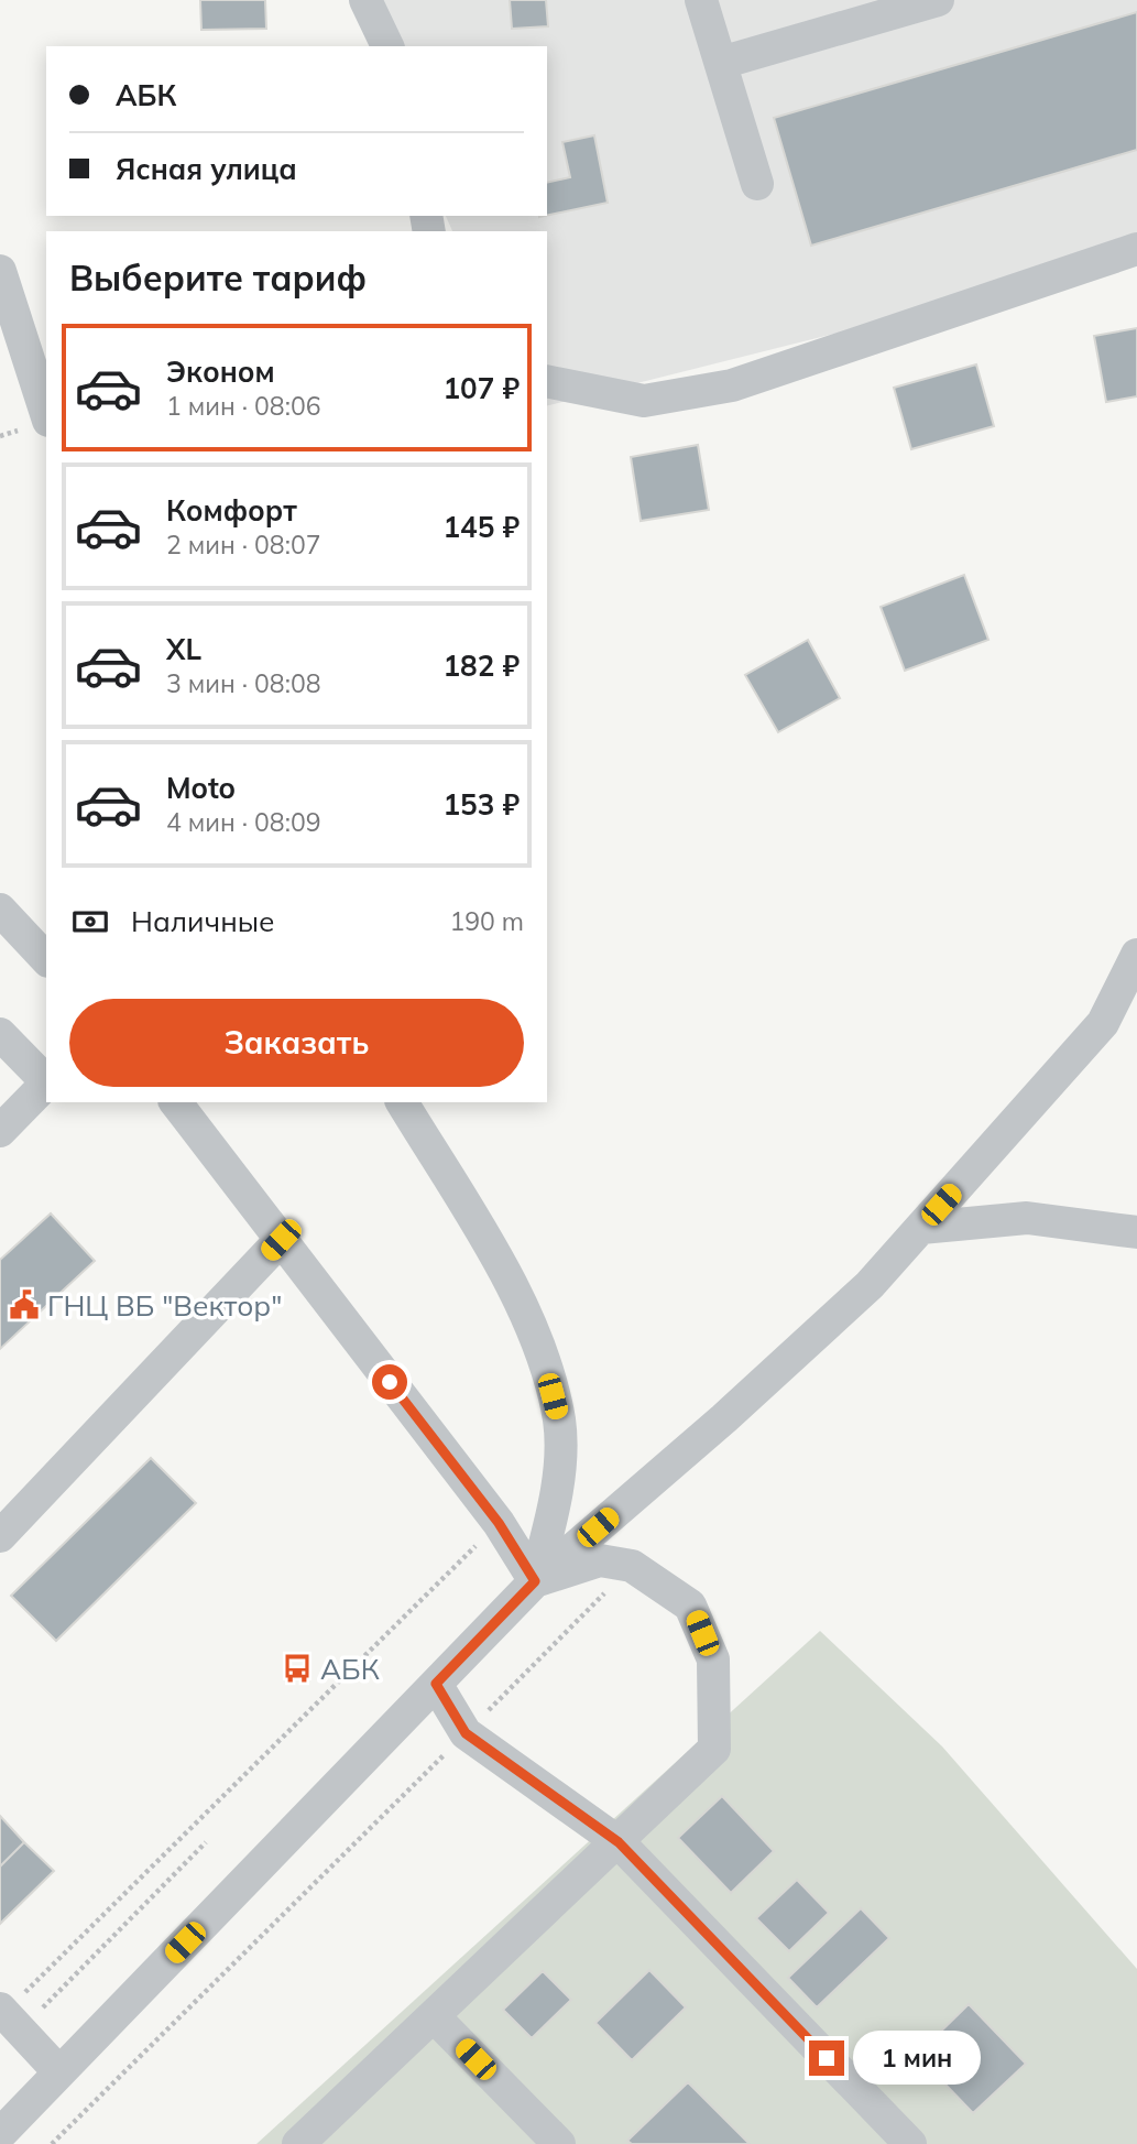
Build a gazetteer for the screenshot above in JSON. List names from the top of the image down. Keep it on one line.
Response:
{"places":{"public building":["ГНЦ ВБ \"Вектор\""],"bus stop":["АБК"]},"page":{"banner":["АБК","Ясная улица"],"heading":"Выберите тариф","list":[{"name":"Эконом","note":"1 мин · 08:06","value":"107 ₽"},{"name":"Комфорт","note":"2 мин · 08:07","value":"145 ₽"},{"name":"XL","note":"3 мин · 08:08","value":"182 ₽"},{"name":"Moto","note":"4 мин · 08:09","value":"153 ₽"}],"pay":["Наличные","190 m"],"buttons":"Заказать","bubble":"1 мин"}}
